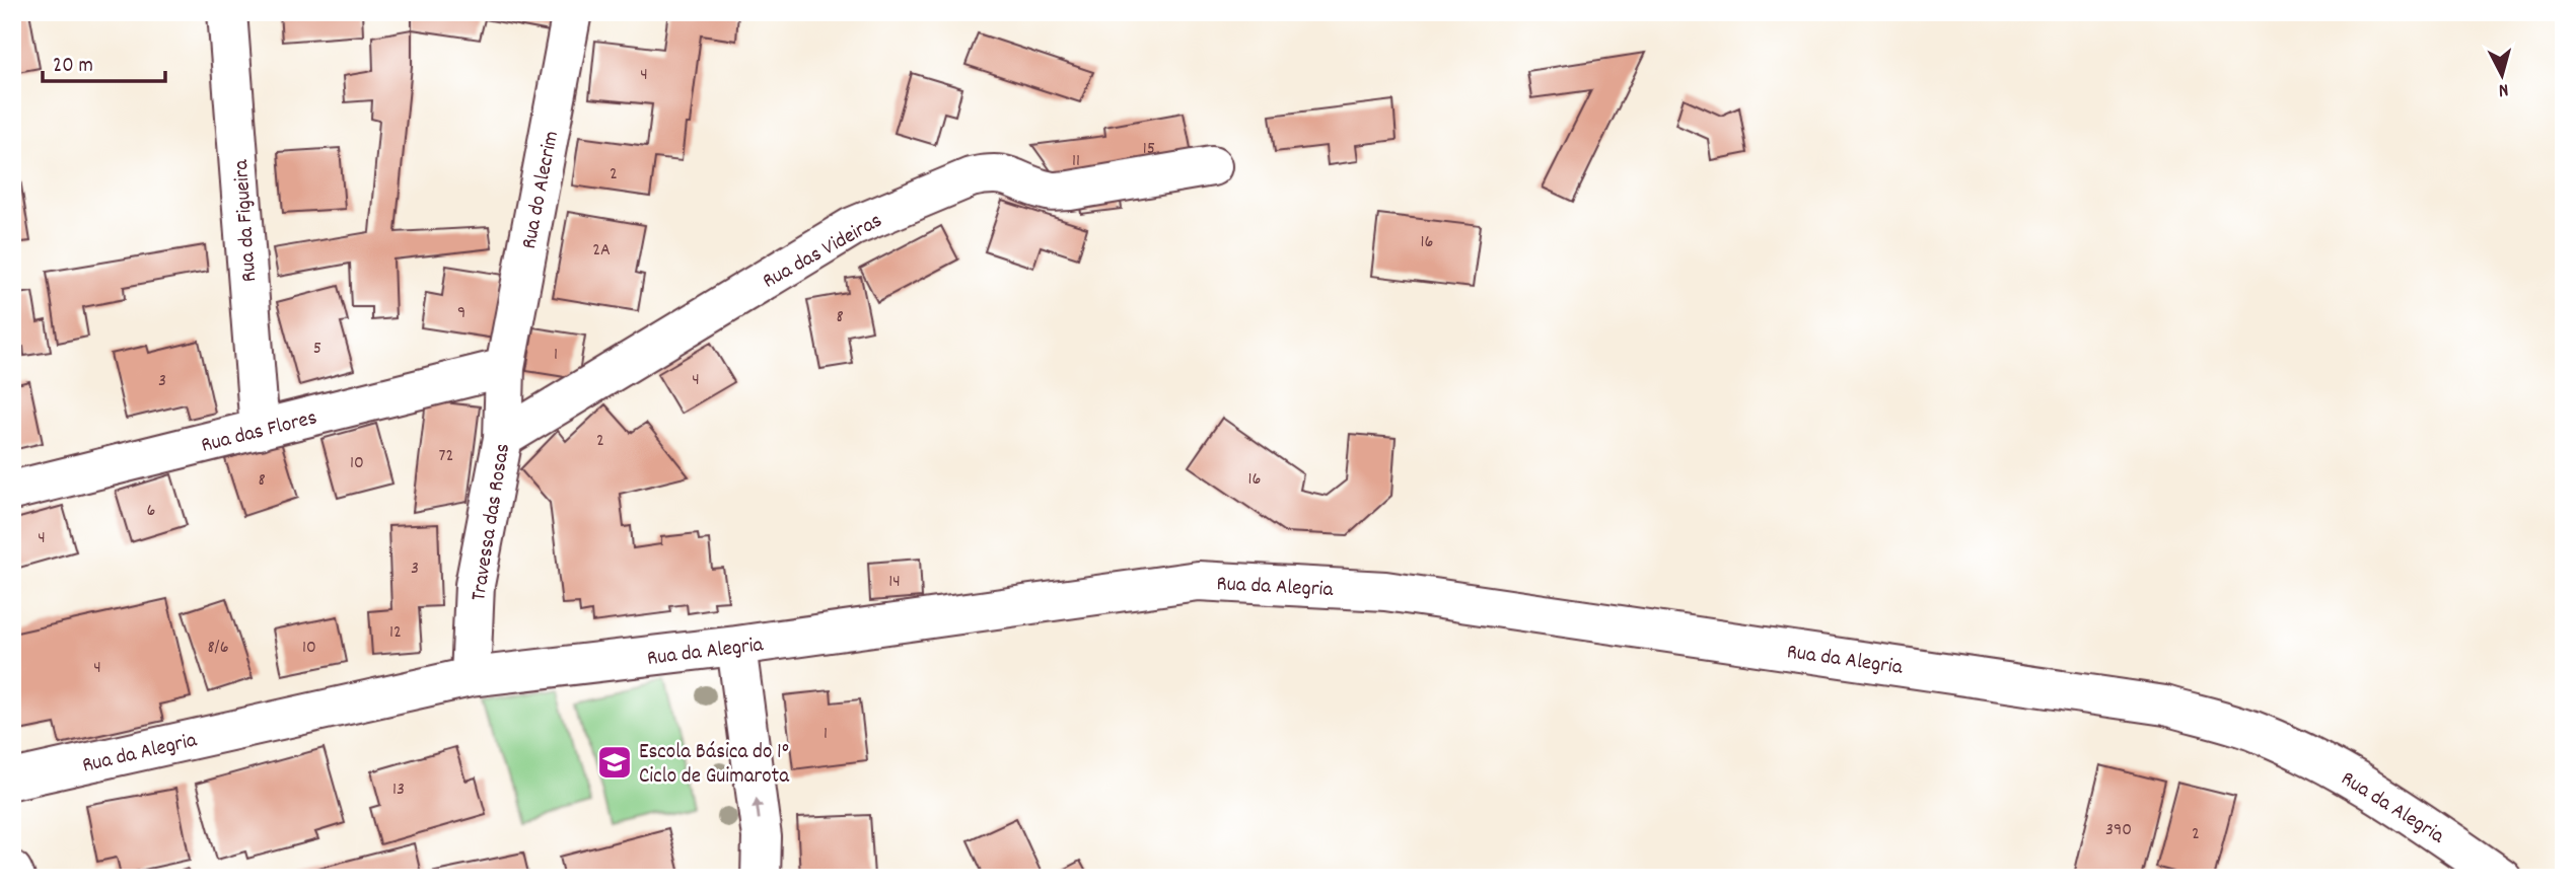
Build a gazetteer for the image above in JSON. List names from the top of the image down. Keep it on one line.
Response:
{"streets":{"street":["Rua do Alecrim","Rua da Figueira","Rua das Videiras","Rua das Flores","Travessa das Rosas","Rua da Alegria"]},"crossings":[["Rua do Alecrim","Rua das Flores"],["Rua do Alecrim","Travessa das Rosas"],["Rua da Figueira","Rua das Flores"],["Rua das Videiras","Travessa das Rosas"],["Rua das Flores","Travessa das Rosas"],["Travessa das Rosas","Rua da Alegria"]],"places":{"school or university":["Escola Básica do 1° Ciclo de Guimarota"]},"house_numbers":["4","15","11","2","16","2A","9","8","5","1","4","3","2","72","10","16","8","6","4","3","14","12","8/6","10","4","1","13","390","2"],"scale_bar":"20 m","north":"bottom"}
